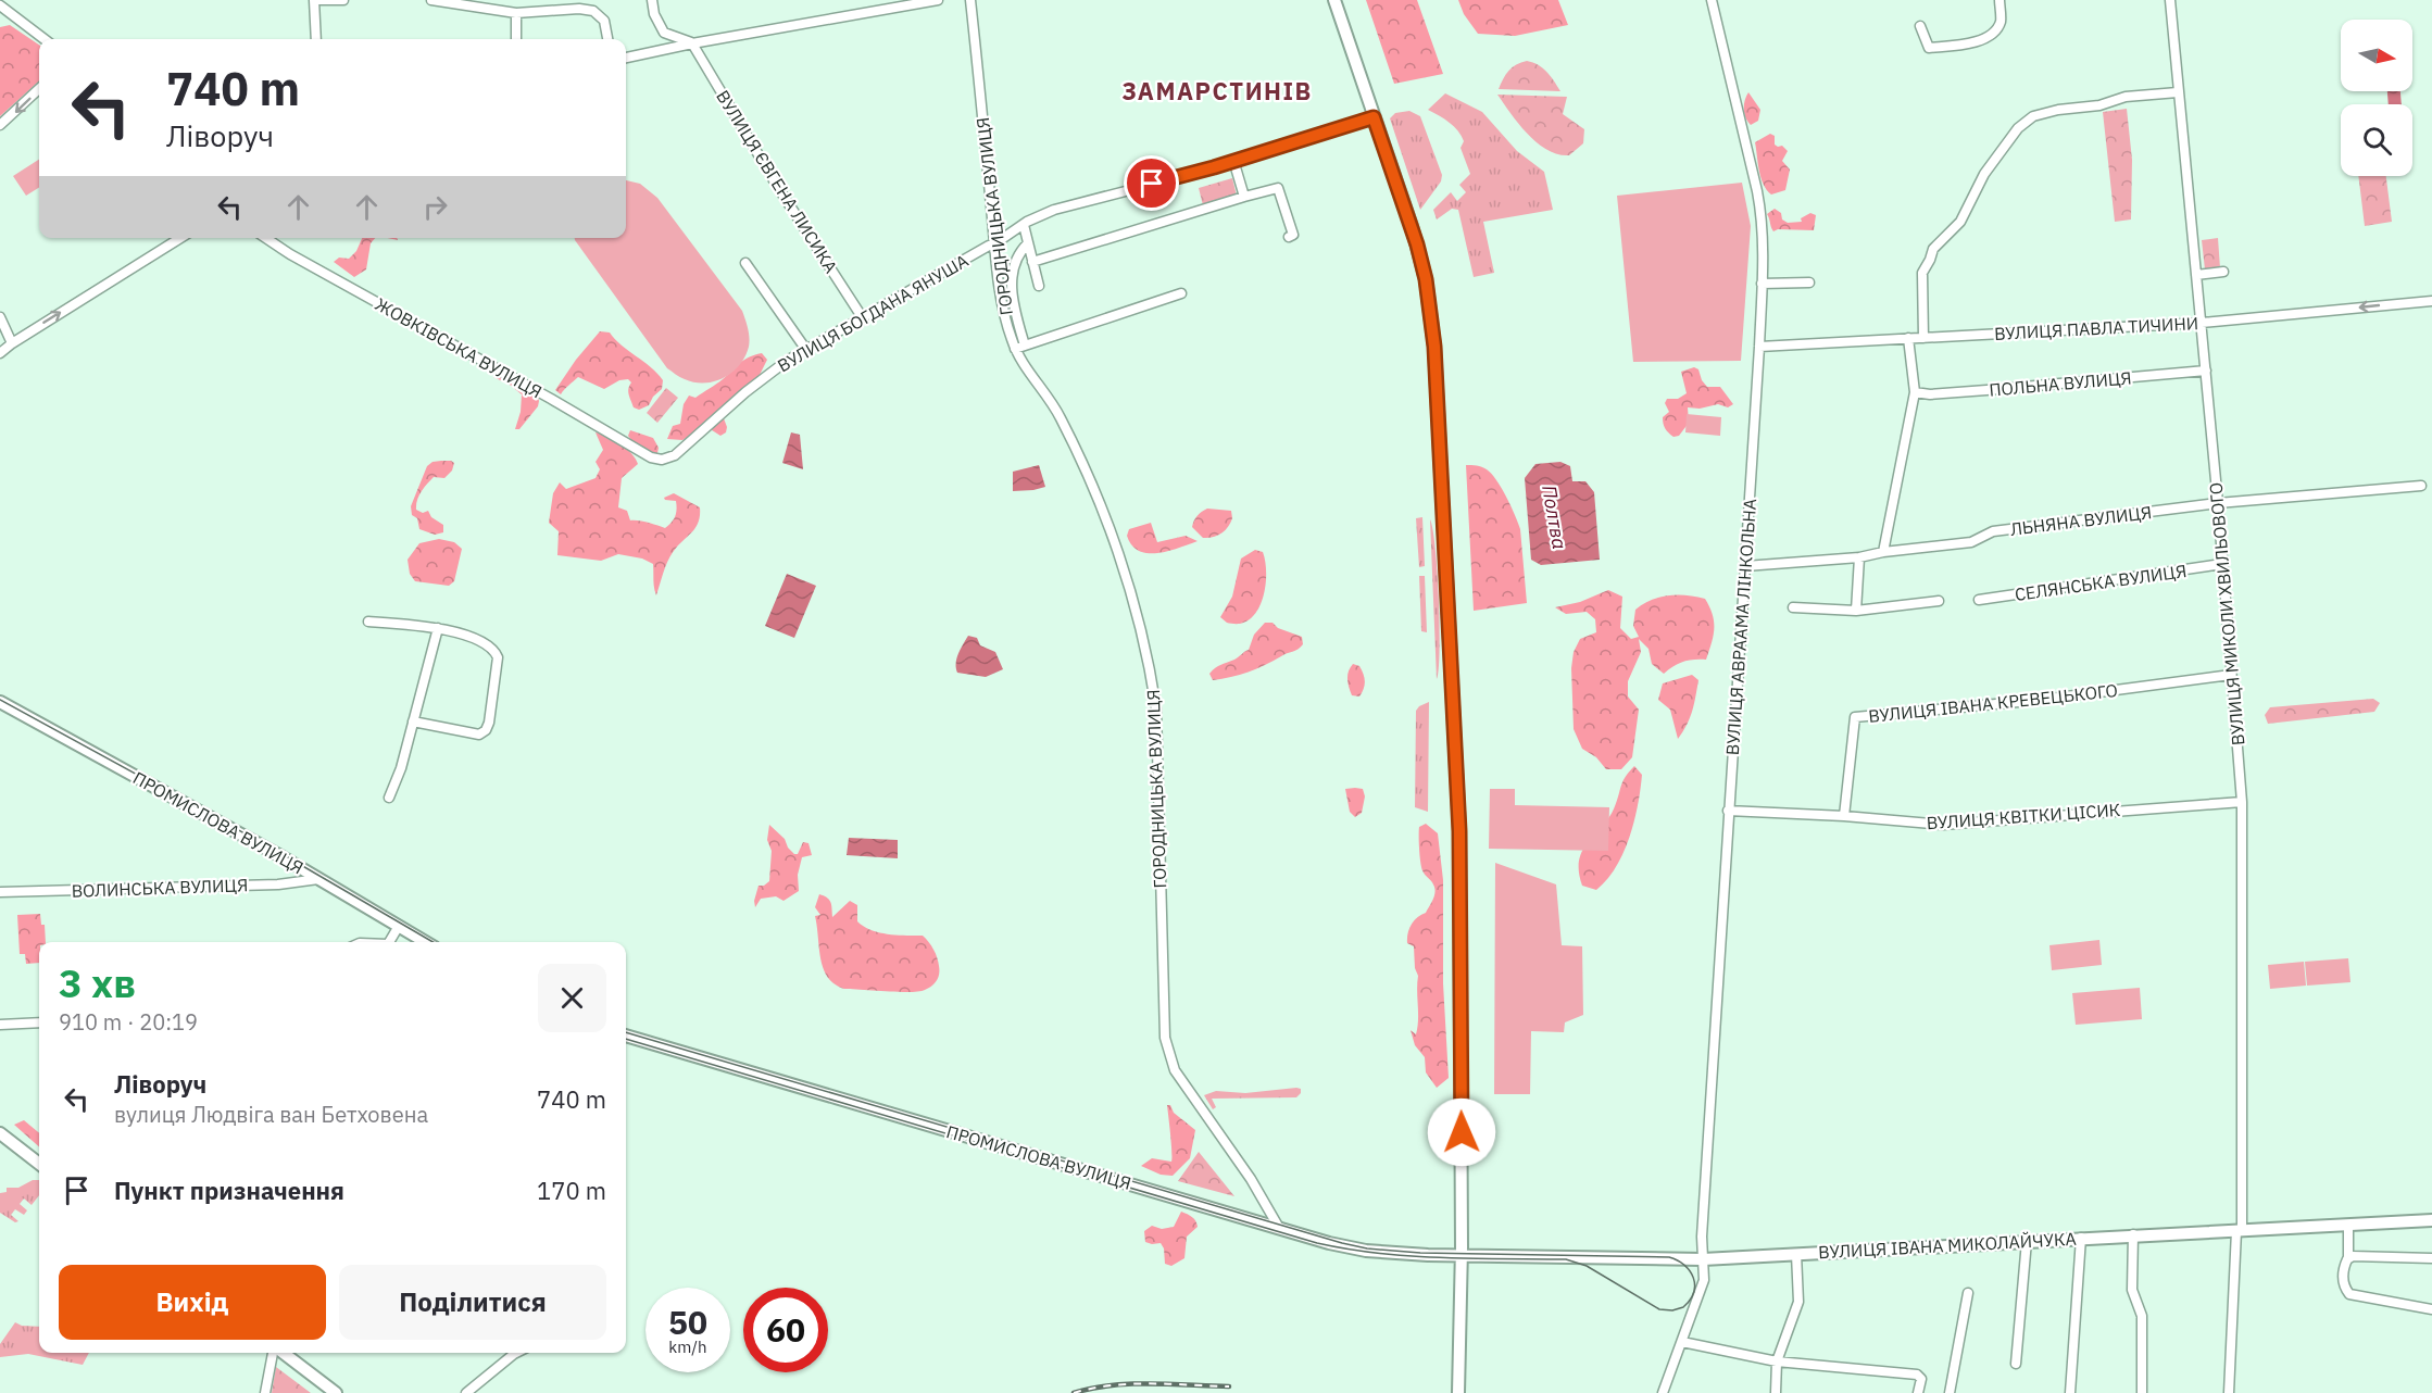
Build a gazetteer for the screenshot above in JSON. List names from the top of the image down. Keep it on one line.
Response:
{"streets":{"main road":["ПРОМИСЛОВА ВУЛИЦЯ","ВУЛИЦЯ ІВАНА МИКОЛАЙЧУКА"],"street":["ВУЛИЦЯ ЄВГЕНА ЛИСИКА","ГОРОДНИЦЬКА ВУЛИЦЯ","ВУЛИЦЯ БОГДАНА ЯНУША","ВУЛИЦЯ ПАВЛА ТИЧИНИ","ЖОВКІВСЬКА ВУЛИЦЯ","ПОЛЬНА ВУЛИЦЯ","ЛЬНЯНА ВУЛИЦЯ","СЕЛЯНСЬКА ВУЛИЦЯ","ВУЛИЦЯ МИКОЛИ ХВИЛЬОВОГО","ВУЛИЦЯ АВРААМА ЛІНКОЛЬНА","ВУЛИЦЯ ІВАНА КРЕВЕЦЬКОГО","ВУЛИЦЯ КВІТКИ ЦІСИК","ВОЛИНСЬКА ВУЛИЦЯ"]},"crossings":[["ВУЛИЦЯ ЄВГЕНА ЛИСИКА","ВУЛИЦЯ БОГДАНА ЯНУША"],["ГОРОДНИЦЬКА ВУЛИЦЯ","ВУЛИЦЯ БОГДАНА ЯНУША"],["ГОРОДНИЦЬКА ВУЛИЦЯ","ПРОМИСЛОВА ВУЛИЦЯ"],["ВУЛИЦЯ БОГДАНА ЯНУША","ЖОВКІВСЬКА ВУЛИЦЯ"],["ВУЛИЦЯ ПАВЛА ТИЧИНИ","ВУЛИЦЯ МИКОЛИ ХВИЛЬОВОГО"],["ВУЛИЦЯ ПАВЛА ТИЧИНИ","ВУЛИЦЯ АВРААМА ЛІНКОЛЬНА"],["ПОЛЬНА ВУЛИЦЯ","ВУЛИЦЯ МИКОЛИ ХВИЛЬОВОГО"],["ЛЬНЯНА ВУЛИЦЯ","ВУЛИЦЯ МИКОЛИ ХВИЛЬОВОГО"],["ЛЬНЯНА ВУЛИЦЯ","ВУЛИЦЯ АВРААМА ЛІНКОЛЬНА"],["СЕЛЯНСЬКА ВУЛИЦЯ","ВУЛИЦЯ МИКОЛИ ХВИЛЬОВОГО"],["ВУЛИЦЯ МИКОЛИ ХВИЛЬОВОГО","ВУЛИЦЯ ІВАНА КРЕВЕЦЬКОГО"],["ВУЛИЦЯ МИКОЛИ ХВИЛЬОВОГО","ВУЛИЦЯ КВІТКИ ЦІСИК"],["ВУЛИЦЯ МИКОЛИ ХВИЛЬОВОГО","ВУЛИЦЯ ІВАНА МИКОЛАЙЧУКА"],["ВУЛИЦЯ АВРААМА ЛІНКОЛЬНА","ВУЛИЦЯ КВІТКИ ЦІСИК"],["ВУЛИЦЯ АВРААМА ЛІНКОЛЬНА","ВУЛИЦЯ ІВАНА МИКОЛАЙЧУКА"],["ВУЛИЦЯ ІВАНА КРЕВЕЦЬКОГО","ВУЛИЦЯ КВІТКИ ЦІСИК"],["ПРОМИСЛОВА ВУЛИЦЯ","ВОЛИНСЬКА ВУЛИЦЯ"],["ПРОМИСЛОВА ВУЛИЦЯ","ВУЛИЦЯ ІВАНА МИКОЛАЙЧУКА"]],"districts":["ЗАМАРСТИНІВ"],"water":["Полтва"],"north":"right","page":{"turn":["740 m","Ліворуч"],"heading":["3 хв","910 m · 20:19"],"list":[{"name":"Ліворуч","note":"вулиця Людвіга ван Бетховена","value":"740 m"},{"name":"Пункт призначення","value":"170 m"}],"buttons":["Вихід","Поділитися"],"speed":"50 km/h","limit":"60"}}
